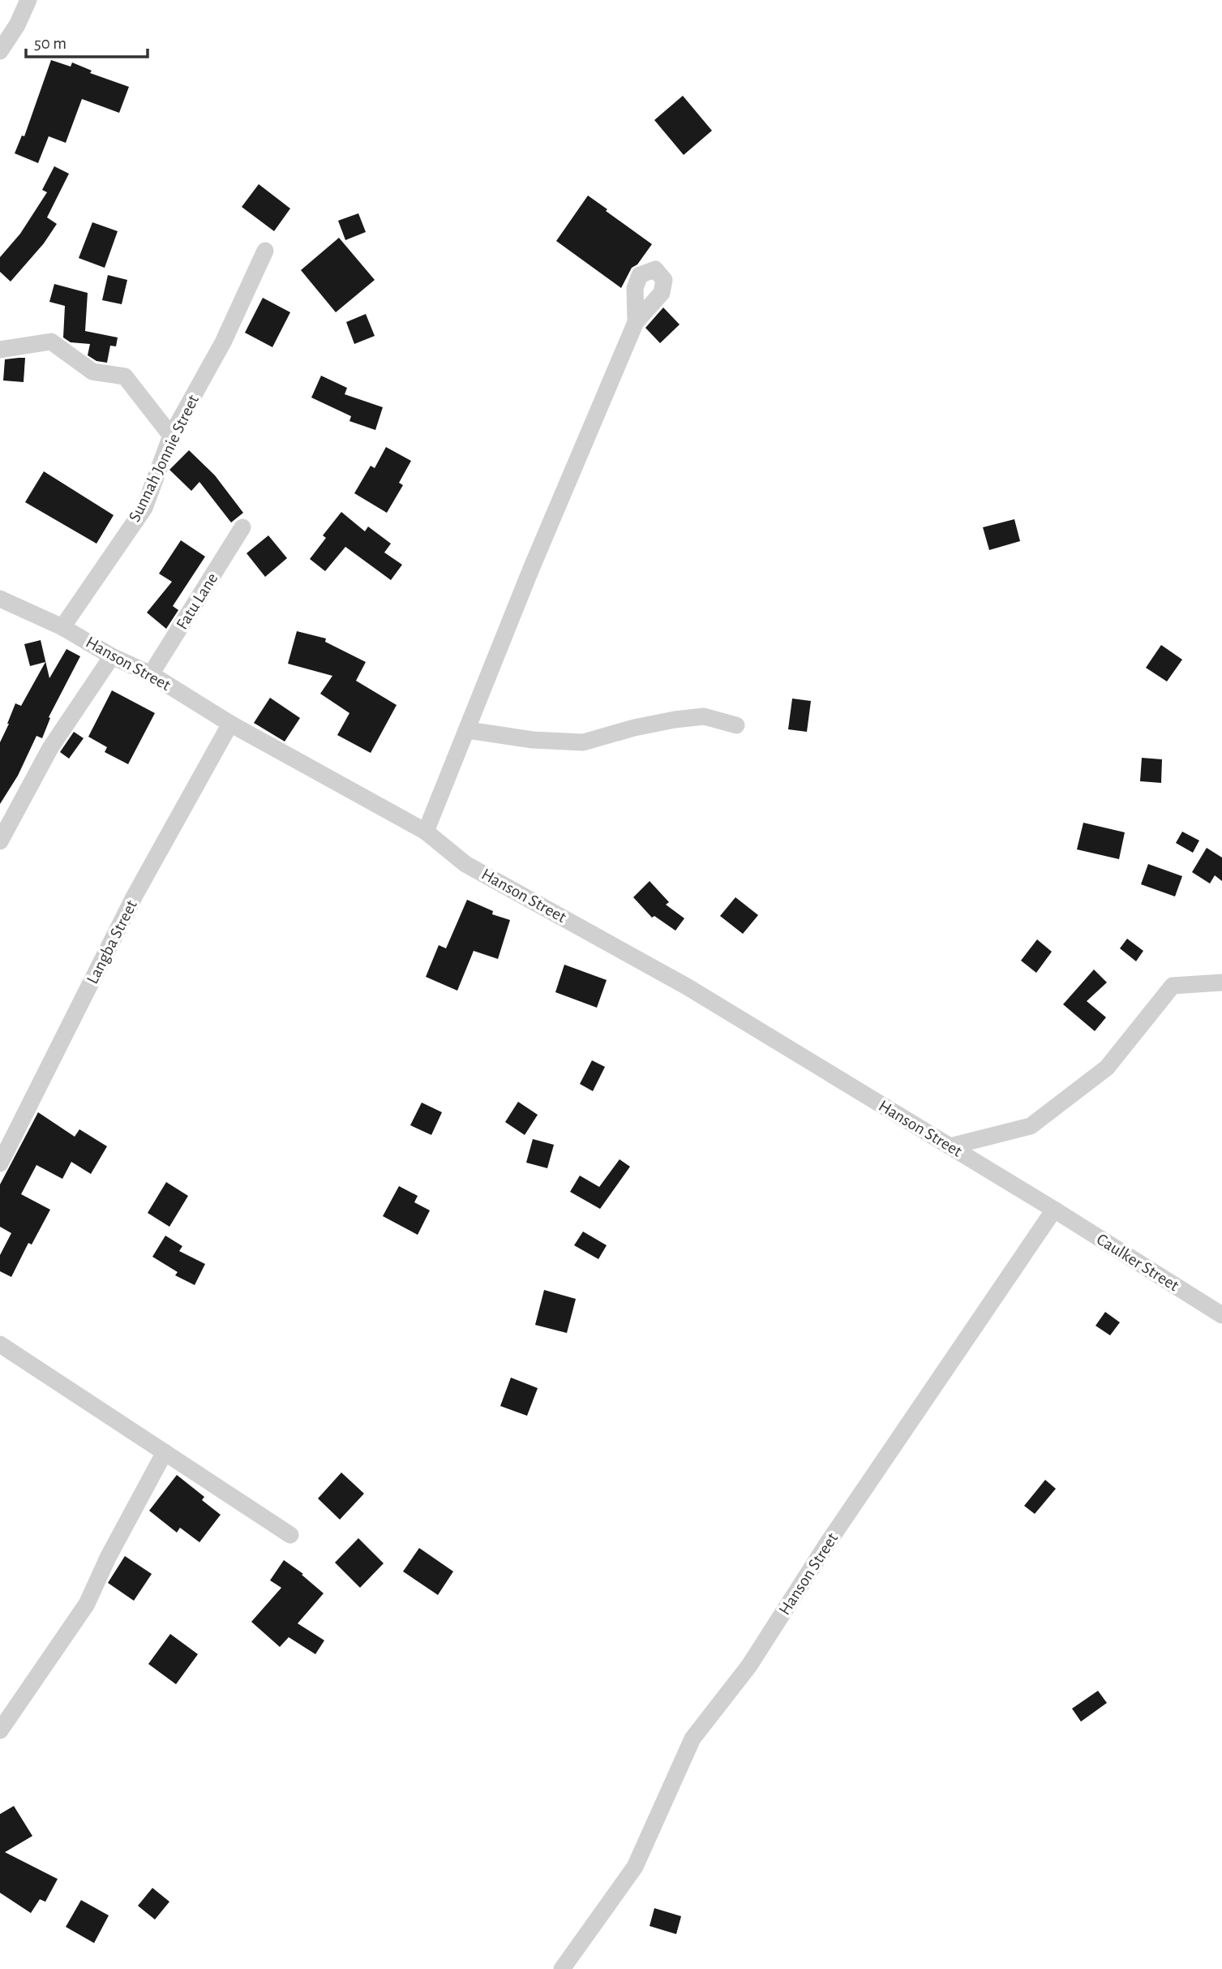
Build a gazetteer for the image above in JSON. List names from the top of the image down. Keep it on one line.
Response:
{"streets":{"street":["Sunnah Jonnie Street","Fatu Lane","Hanson Street","Langba Street","Caulker Street"]},"crossings":[["Sunnah Jonnie Street","Hanson Street"],["Fatu Lane","Hanson Street"],["Hanson Street","Langba Street"],["Hanson Street","Caulker Street"]],"scale_bar":"50 m"}
